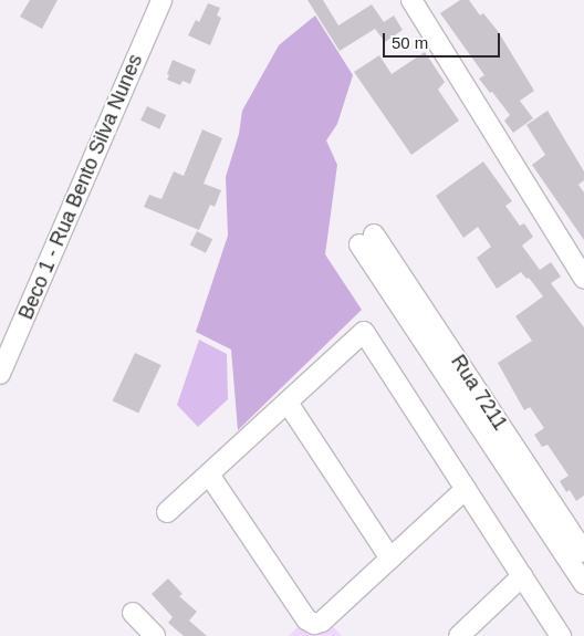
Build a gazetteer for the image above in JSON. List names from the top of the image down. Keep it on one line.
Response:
{"streets":{"street":["Beco 1 - Rua Bento Silva Nunes","Rua 7211"]},"scale_bar":"50 m"}
